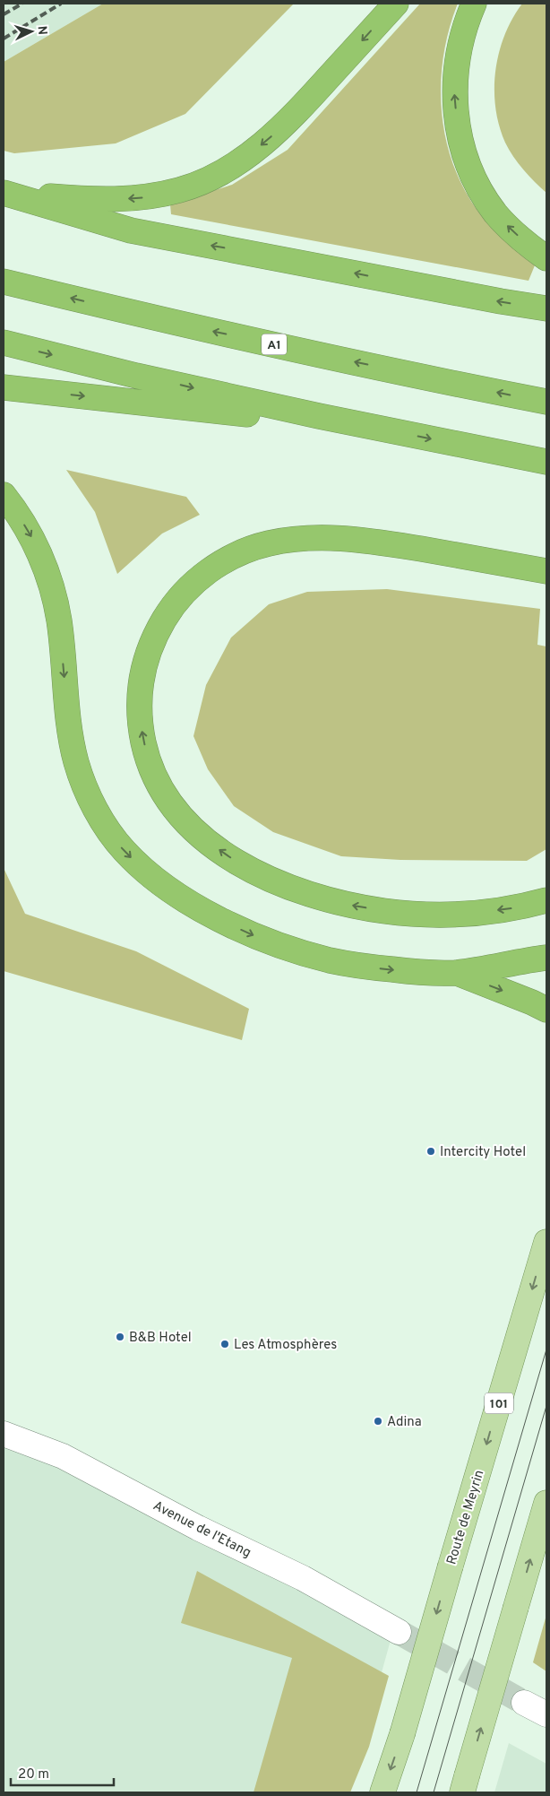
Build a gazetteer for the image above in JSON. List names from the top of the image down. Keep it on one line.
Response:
{"streets":{"highway":["A1"],"main road":["101","Route de Meyrin"],"street":["Avenue de l'Etang"]},"places":["Intercity Hotel","B&B Hotel","Les Atmosphères","Adina"],"scale_bar":"20 m","north":"right"}
